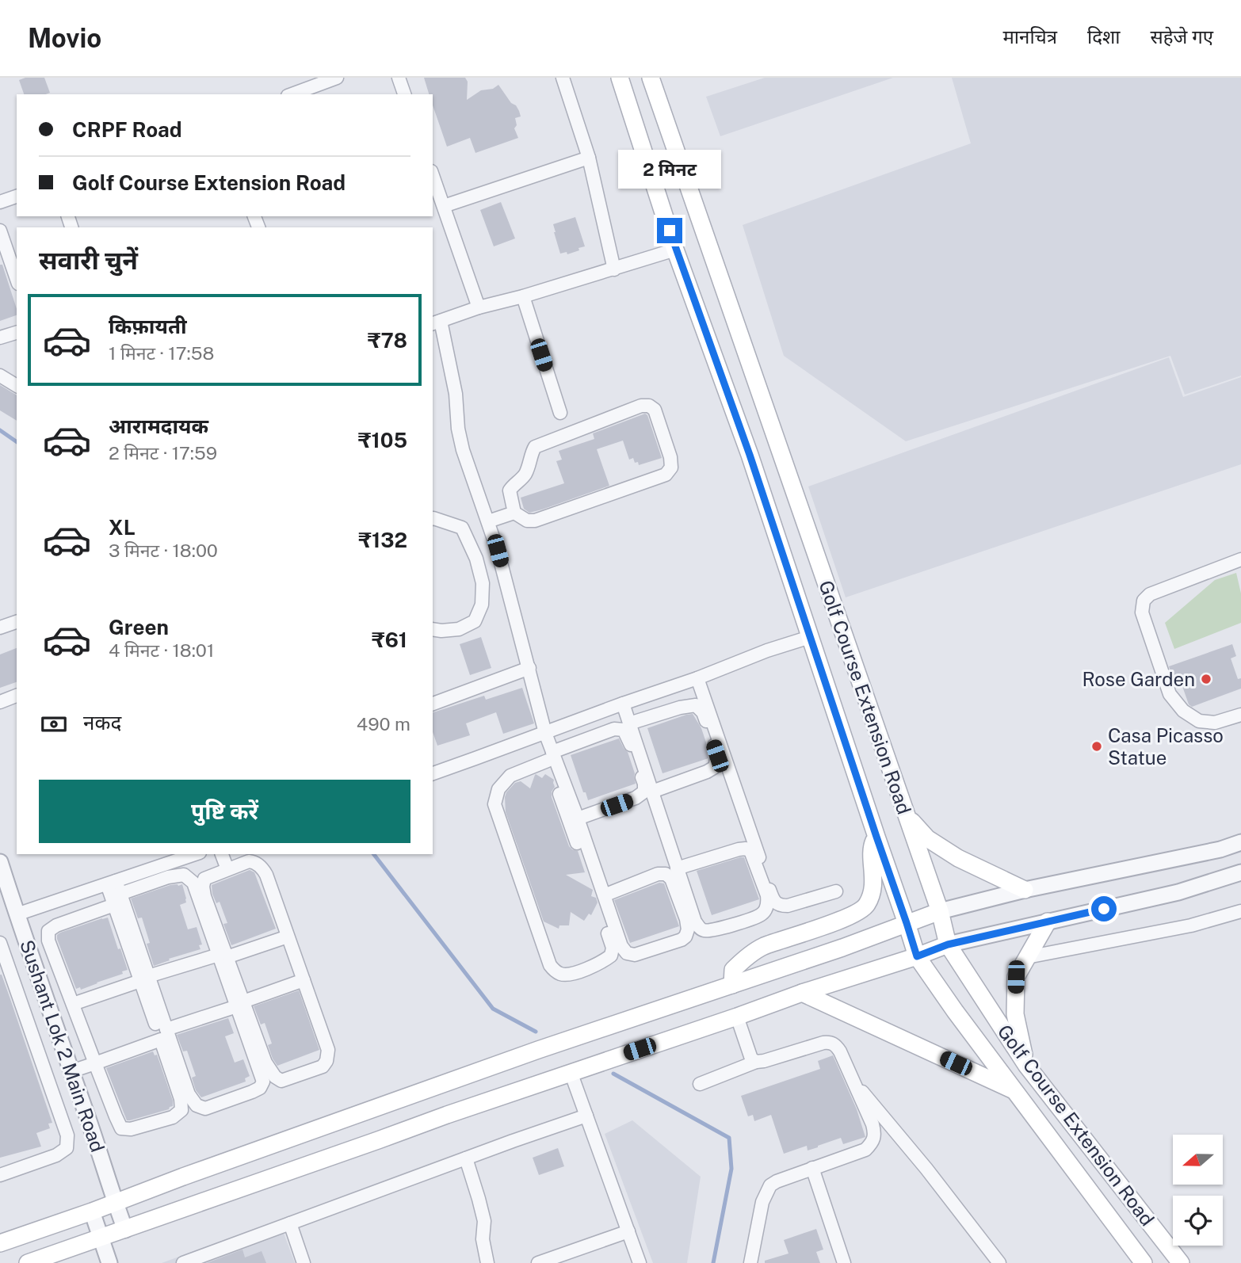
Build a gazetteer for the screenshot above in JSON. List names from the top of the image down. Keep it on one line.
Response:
{"streets":{"main road":["Golf Course Extension Road"],"street":["Sushant Lok 2 Main Road"]},"places":["Rose Garden","Casa Picasso Statue"],"north":"left","page":{"header":"Movio","nav":["मानचित्र","दिशा","सहेजे गए"],"banner":["CRPF Road","Golf Course Extension Road"],"bubble":"2 मिनट","heading":"सवारी चुनें","list":[{"name":"किफ़ायती","note":"1 मिनट · 17:58","value":"₹78"},{"name":"आरामदायक","note":"2 मिनट · 17:59","value":"₹105"},{"name":"XL","note":"3 मिनट · 18:00","value":"₹132"},{"name":"Green","note":"4 मिनट · 18:01","value":"₹61"}],"pay":["नकद","490 m"],"buttons":"पुष्टि करें"}}
